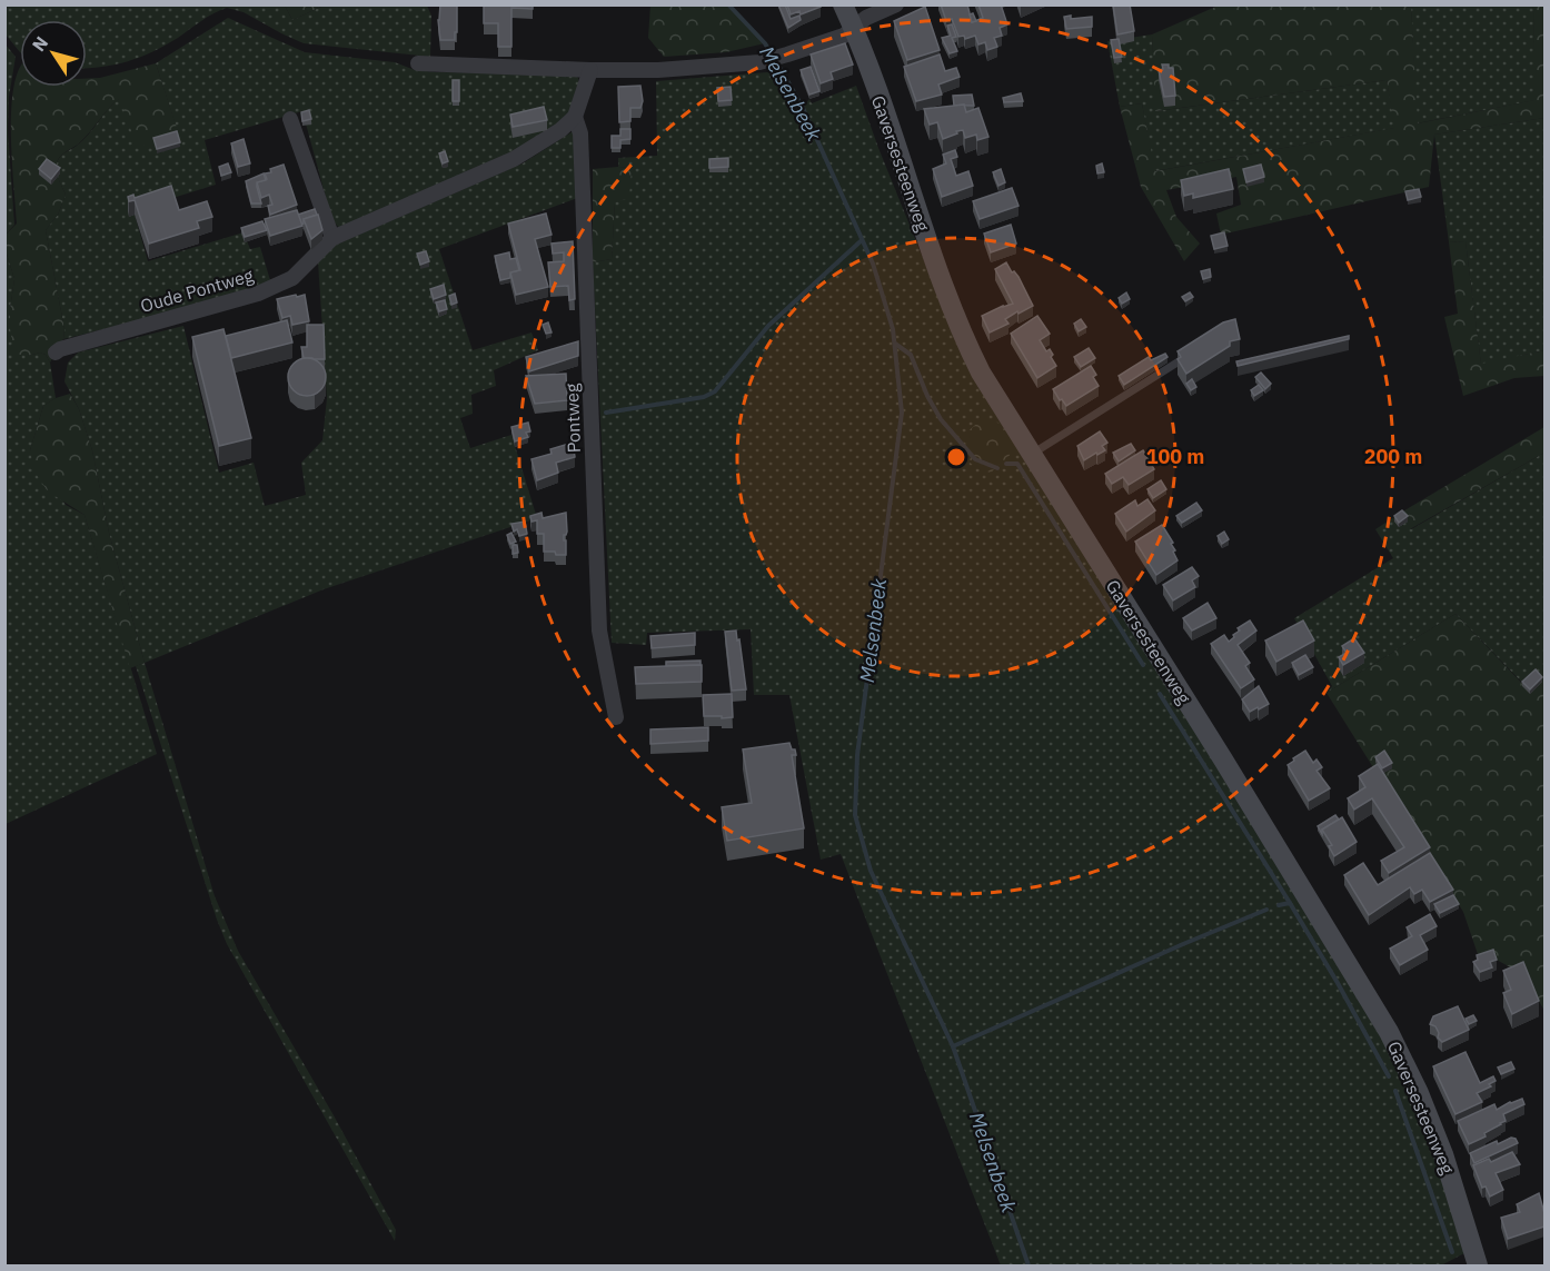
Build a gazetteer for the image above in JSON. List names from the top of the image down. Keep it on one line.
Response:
{"streets":{"street":["Gaversesteenweg","Oude Pontweg","Pontweg"]},"water":["Melsenbeek"],"north":"top left","rings":["100 m","200 m"]}
